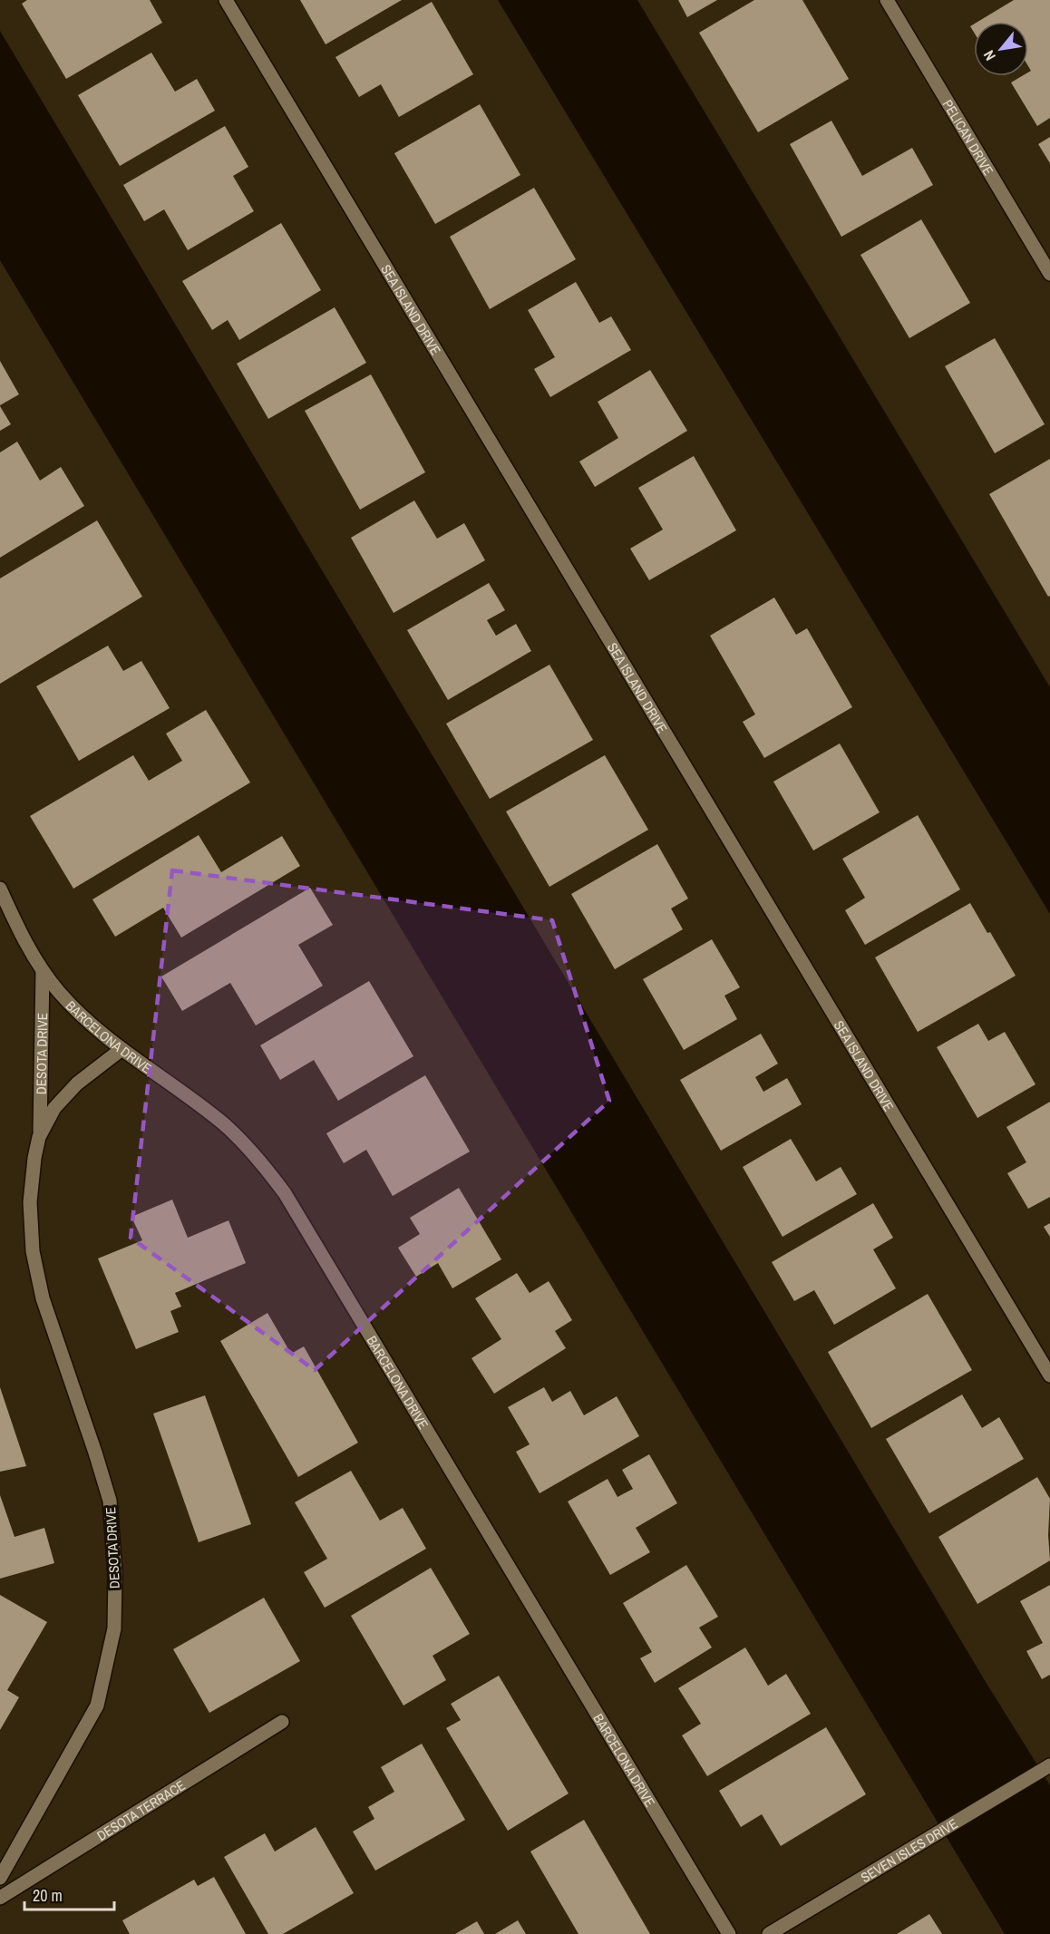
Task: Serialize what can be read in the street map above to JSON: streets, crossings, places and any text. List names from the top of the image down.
{
  "streets": {
    "street": [
      "PELICAN DRIVE",
      "SEA ISLAND DRIVE",
      "BARCELONA DRIVE",
      "DESOTA DRIVE",
      "DESOTA TERRACE",
      "SEVEN ISLES DRIVE"
    ]
  },
  "crossings": [
    ["BARCELONA DRIVE", "DESOTA DRIVE"]
  ],
  "scale_bar": "20 m",
  "north": "bottom left"
}
